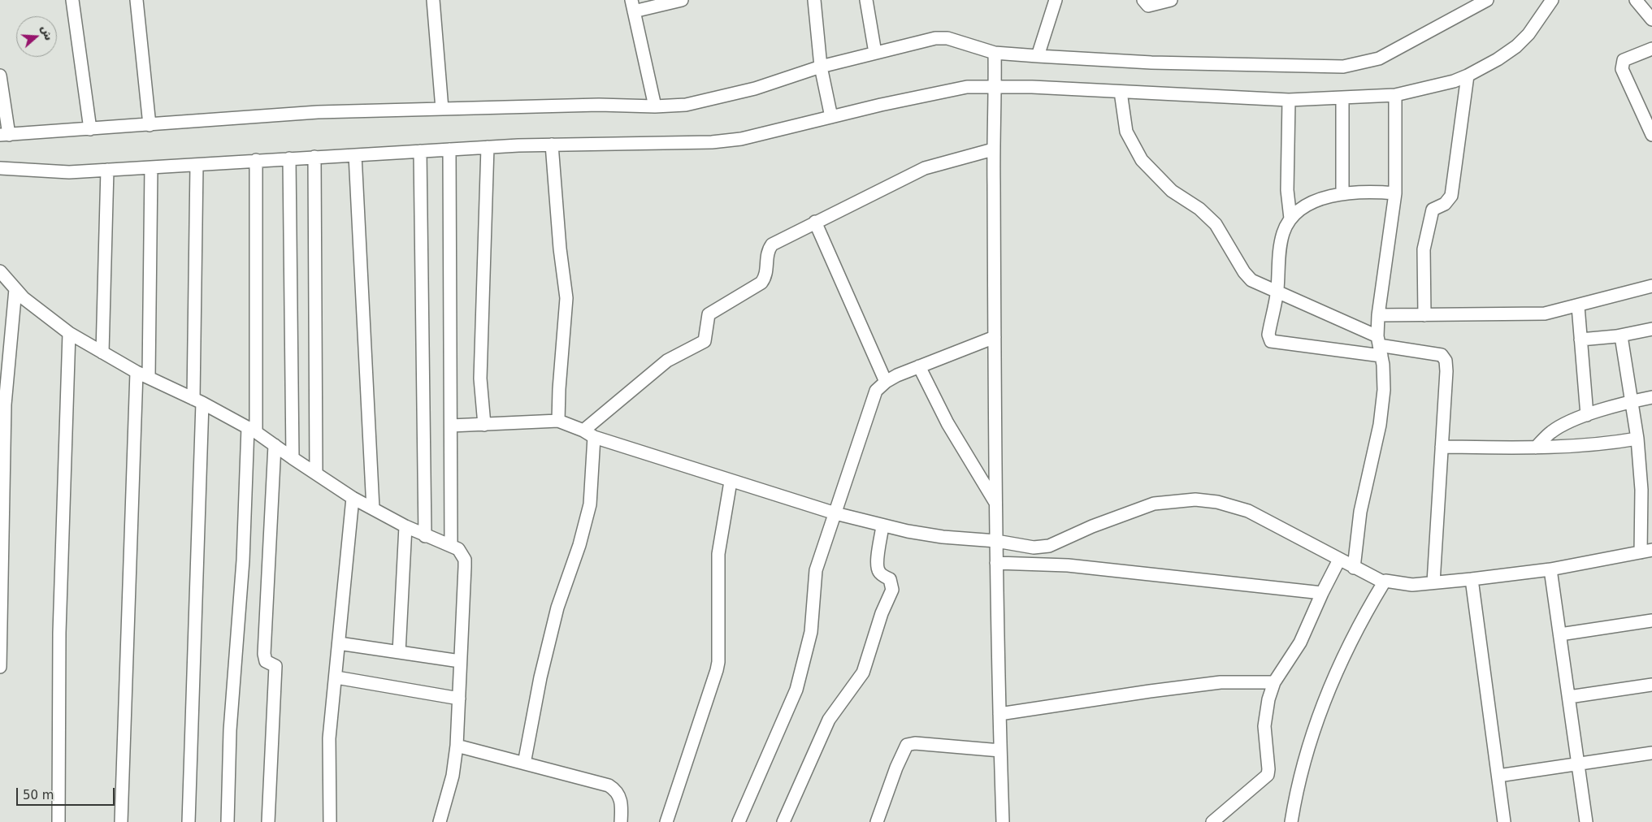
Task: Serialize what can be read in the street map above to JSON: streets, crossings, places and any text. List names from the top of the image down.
{
  "scale_bar": "50 m",
  "north": "right"
}
